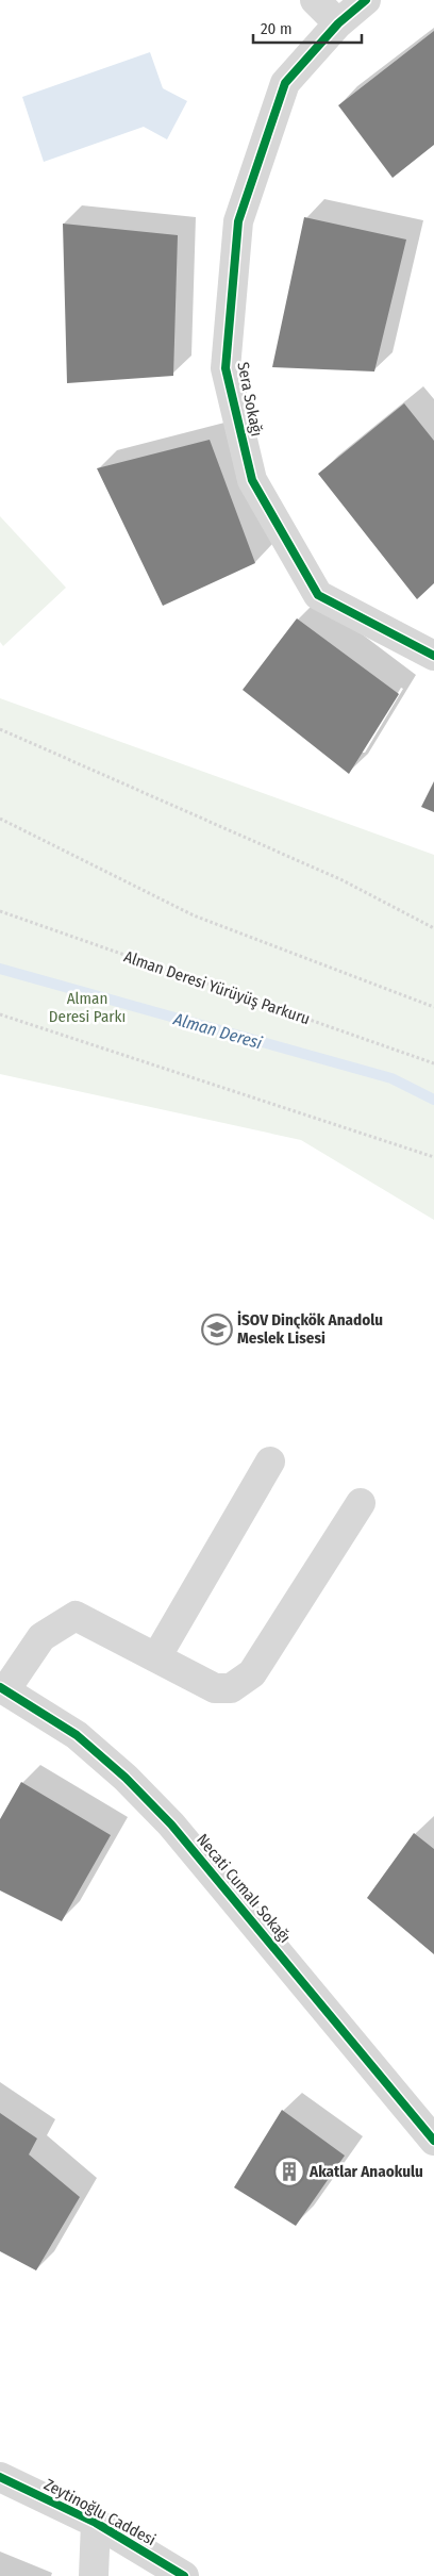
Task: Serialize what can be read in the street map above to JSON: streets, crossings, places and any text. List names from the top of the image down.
{
  "streets": {
    "street": ["Sera Sokağı", "Necati Cumalı Sokağı", "Zeytinoğlu Caddesi"],
    "path": ["Alman Deresi Yürüyüş Parkuru"]
  },
  "water": ["Alman Deresi"],
  "parks": ["Alman Deresi Parkı"],
  "places": {
    "school or university": ["İSOV Dinçkök Anadolu Meslek Lisesi"],
    "building": ["Akatlar Anaokulu"]
  },
  "scale_bar": "20 m"
}
